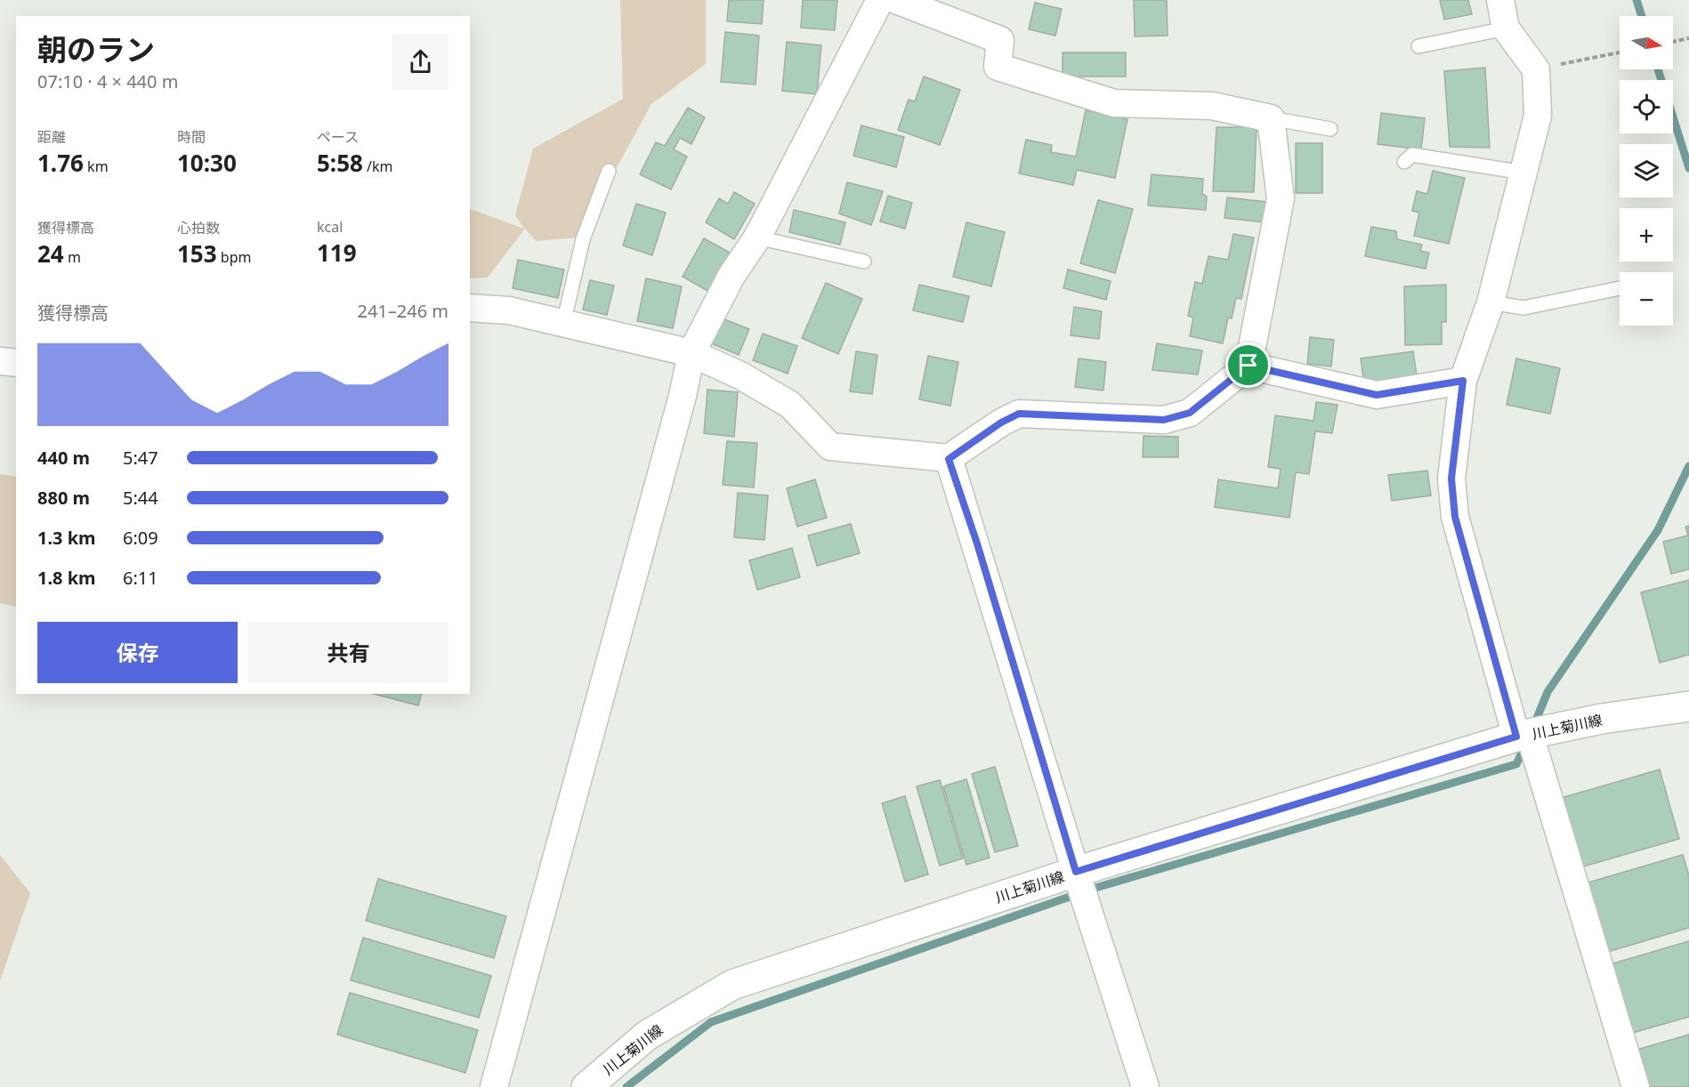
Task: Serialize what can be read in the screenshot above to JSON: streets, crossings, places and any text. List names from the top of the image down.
{
  "streets": {
    "main road": ["川上菊川線"]
  },
  "north": "right",
  "page": {
    "map_buttons": ["+", "−"],
    "heading": ["朝のラン", "07:10 · 4 × 440 m"],
    "stats": [
      ["距離", "1.76 km"],
      ["時間", "10:30"],
      ["ペース", "5:58 /km"],
      ["獲得標高", "24 m"],
      ["心拍数", "153 bpm"],
      ["kcal", "119"]
    ],
    "chart": ["獲得標高", "241–246 m"],
    "list": [
      {
        "name": "440 m",
        "note": "5:47"
      },
      {
        "name": "880 m",
        "note": "5:44"
      },
      {
        "name": "1.3 km",
        "note": "6:09"
      },
      {
        "name": "1.8 km",
        "note": "6:11"
      }
    ],
    "buttons": ["保存", "共有"]
  }
}
